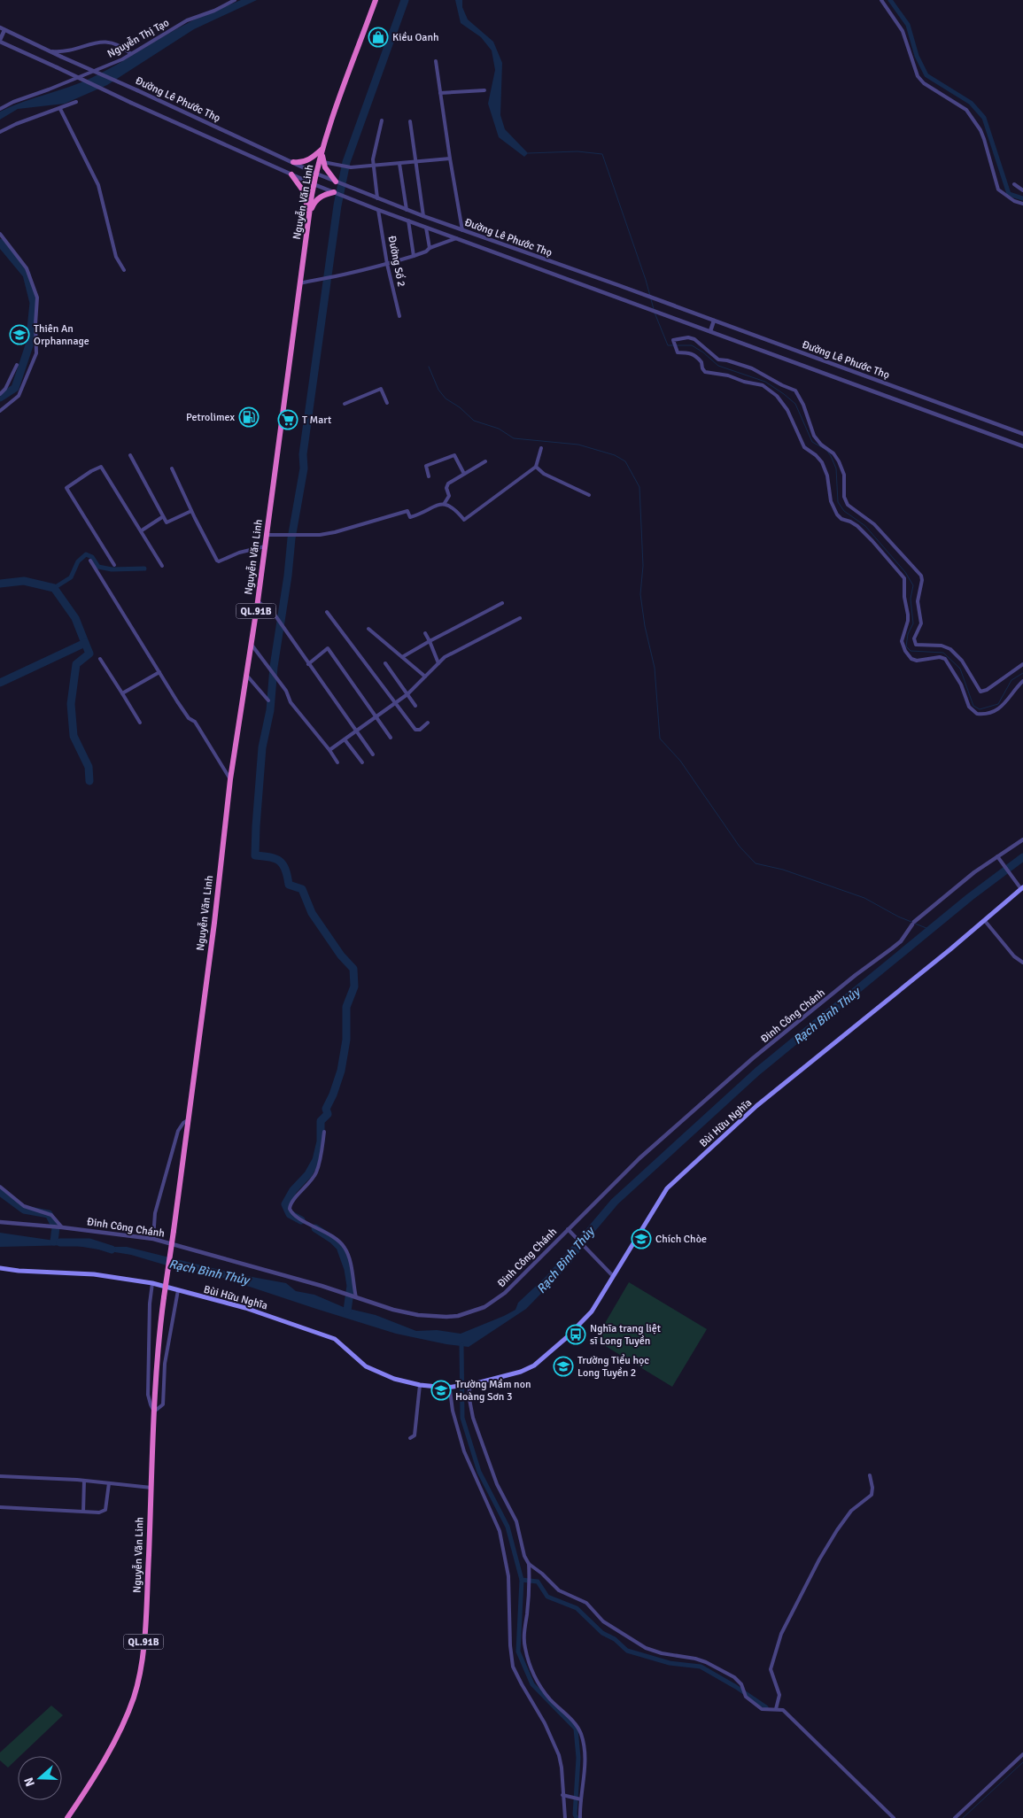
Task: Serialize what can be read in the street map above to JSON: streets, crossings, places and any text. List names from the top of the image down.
{
  "streets": {
    "highway": ["Nguyễn Văn Linh", "QL.91B"],
    "main road": ["Bùi Hữu Nghĩa"],
    "street": [
      "Nguyễn Thị Tạo",
      "Đường Lê Phước Thọ",
      "Đường Số 2",
      "Đinh Công Chánh"
    ]
  },
  "crossings": [
    ["Đường Lê Phước Thọ", "Nguyễn Văn Linh"],
    ["Đường Lê Phước Thọ", "Đường Số 2"]
  ],
  "water": ["Rạch Bình Thủy"],
  "places": {
    "shop": ["Kiều Oanh"],
    "school or university": [
      "Thiên An Orphannage",
      "Chích Chòe",
      "Trường Tiểu học Long Tuyền 2",
      "Trường Mầm non Hoàng Sơn 3"
    ],
    "fuel station": ["Petrolimex"],
    "supermarket": ["T Mart"],
    "bus stop": ["Nghĩa trang liệt sĩ Long Tuyền"]
  },
  "north": "left"
}
